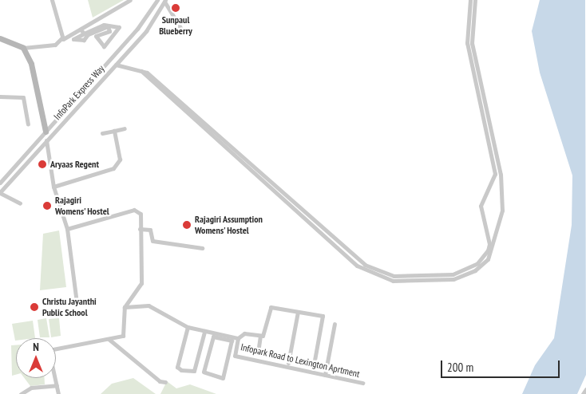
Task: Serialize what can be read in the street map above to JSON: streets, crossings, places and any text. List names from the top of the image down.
{
  "streets": {
    "street": ["InfoPark Express Way", "Infopark Road to Lexington Aprtment"]
  },
  "places": [
    "Sunpaul Blueberry",
    "Aryaas Regent",
    "Rajagiri Womens' Hostel",
    "Rajagiri Assumption Womens' Hostel",
    "Christu Jayanthi Public School"
  ],
  "scale_bar": "200 m",
  "north": "top"
}
